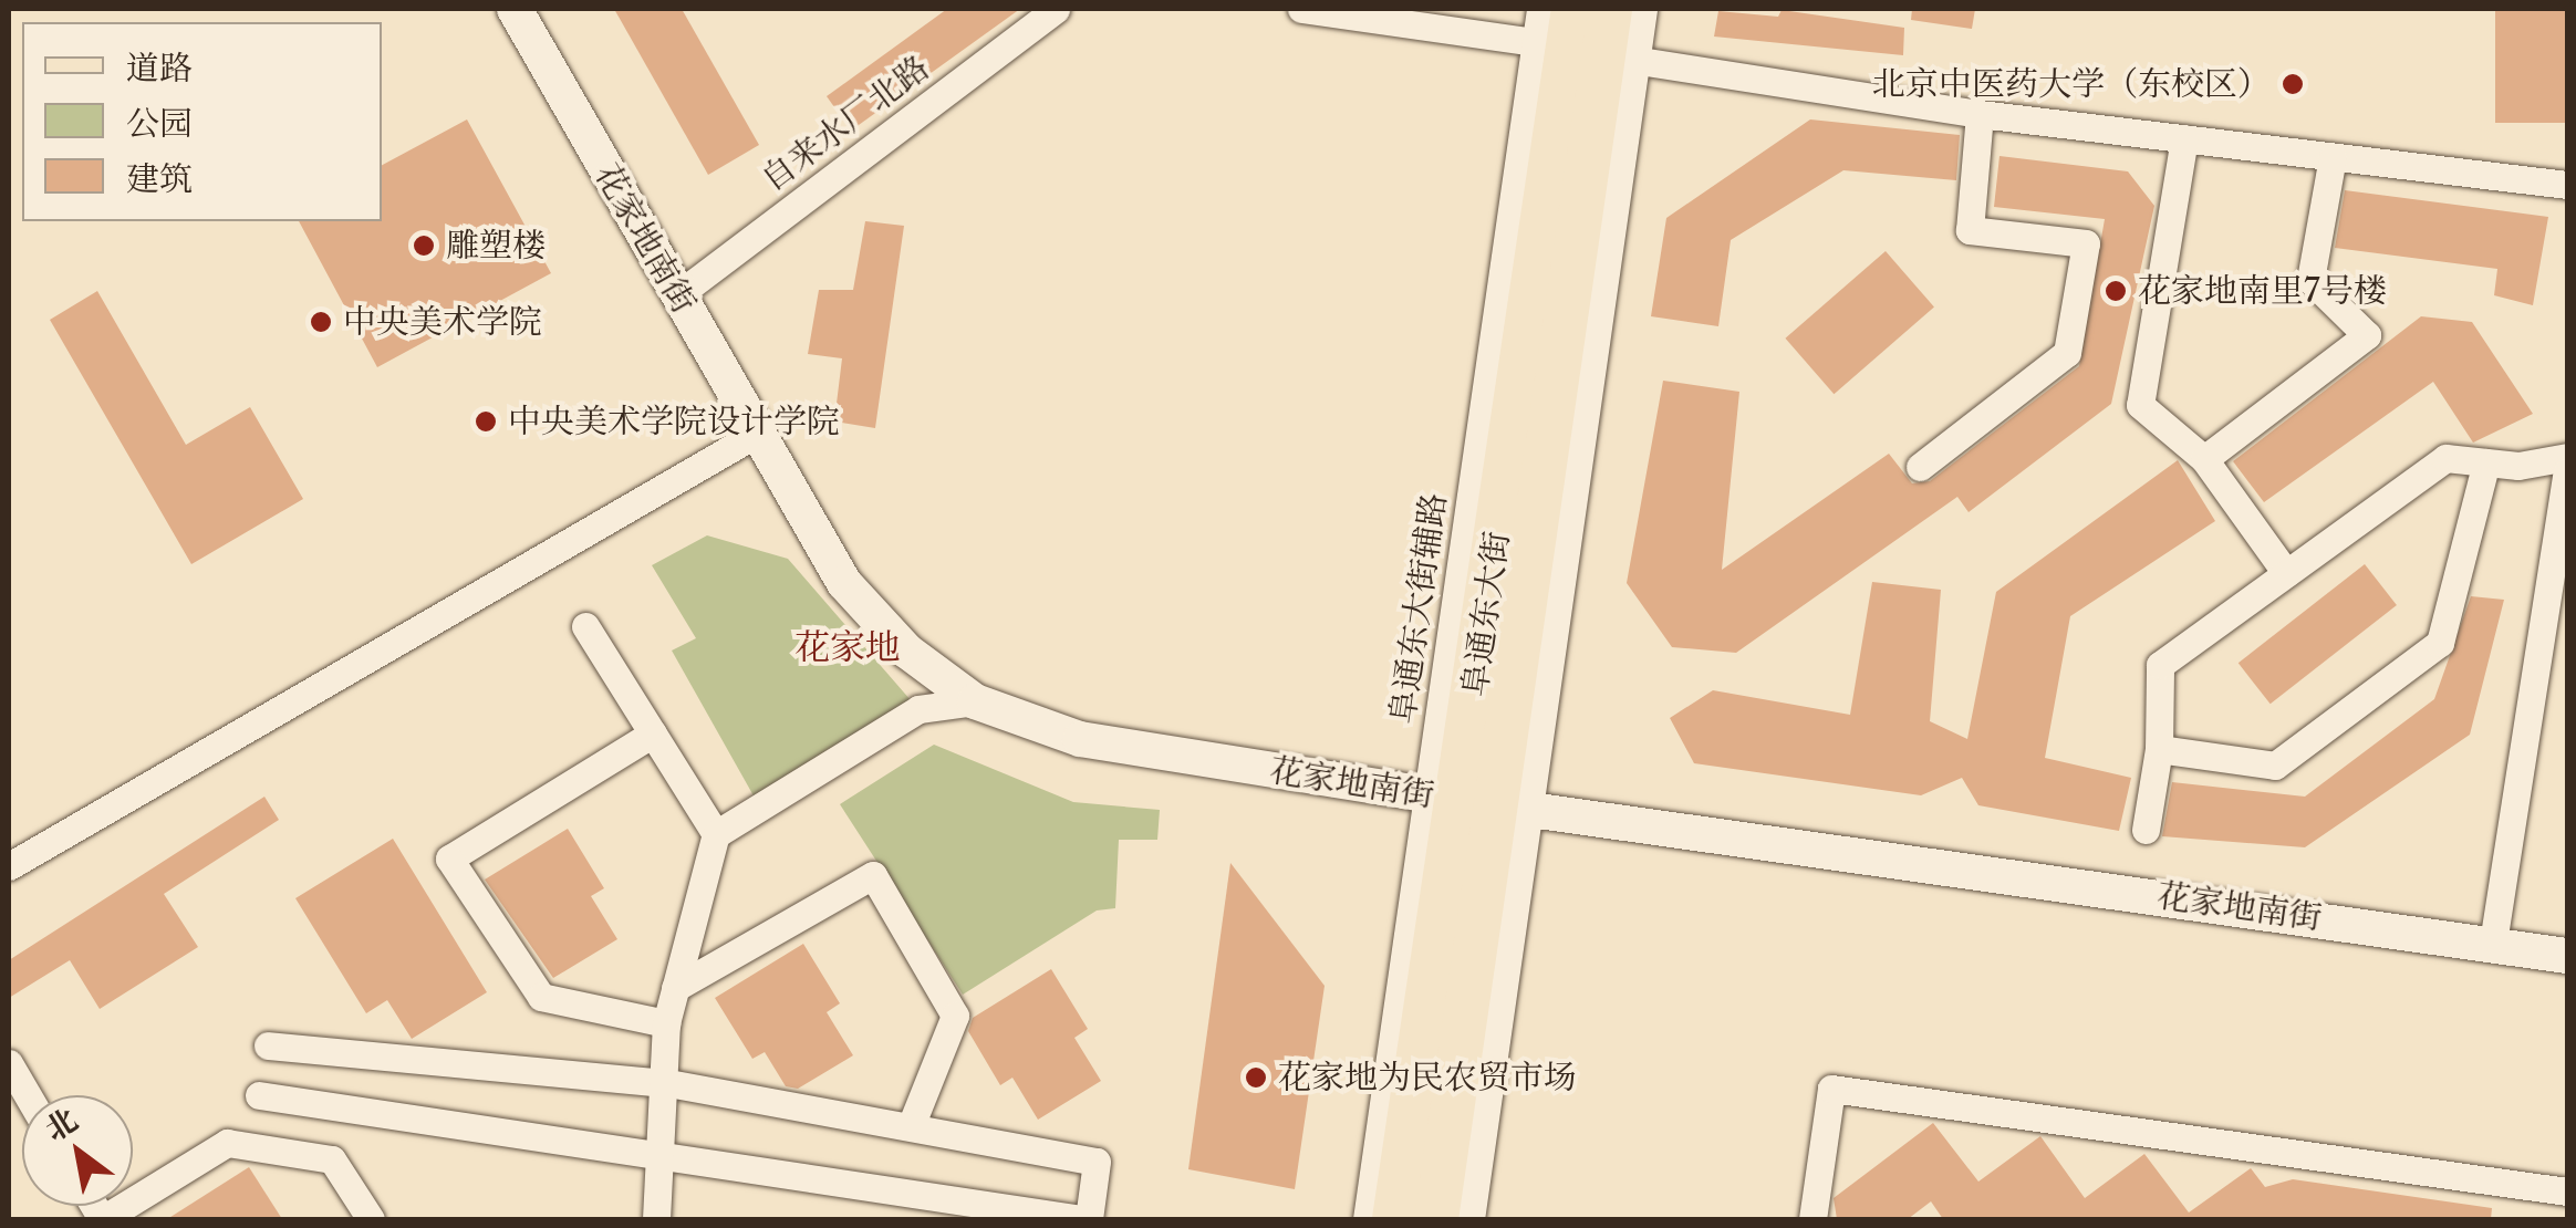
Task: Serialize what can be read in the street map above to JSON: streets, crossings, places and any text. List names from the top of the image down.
{
  "streets": {
    "main road": ["阜通东大街"],
    "street": ["自来水厂北路", "花家地南街"]
  },
  "crossings": [
    ["自来水厂北路", "花家地南街"],
    ["花家地南街", "阜通东大街"]
  ],
  "districts": ["花家地"],
  "places": [
    "北京中医药大学（东校区）",
    "雕塑楼",
    "花家地南里7号楼",
    "中央美术学院",
    "中央美术学院设计学院",
    "花家地为民农贸市场"
  ],
  "legend": ["道路", "公园", "建筑"],
  "north": "top left"
}
